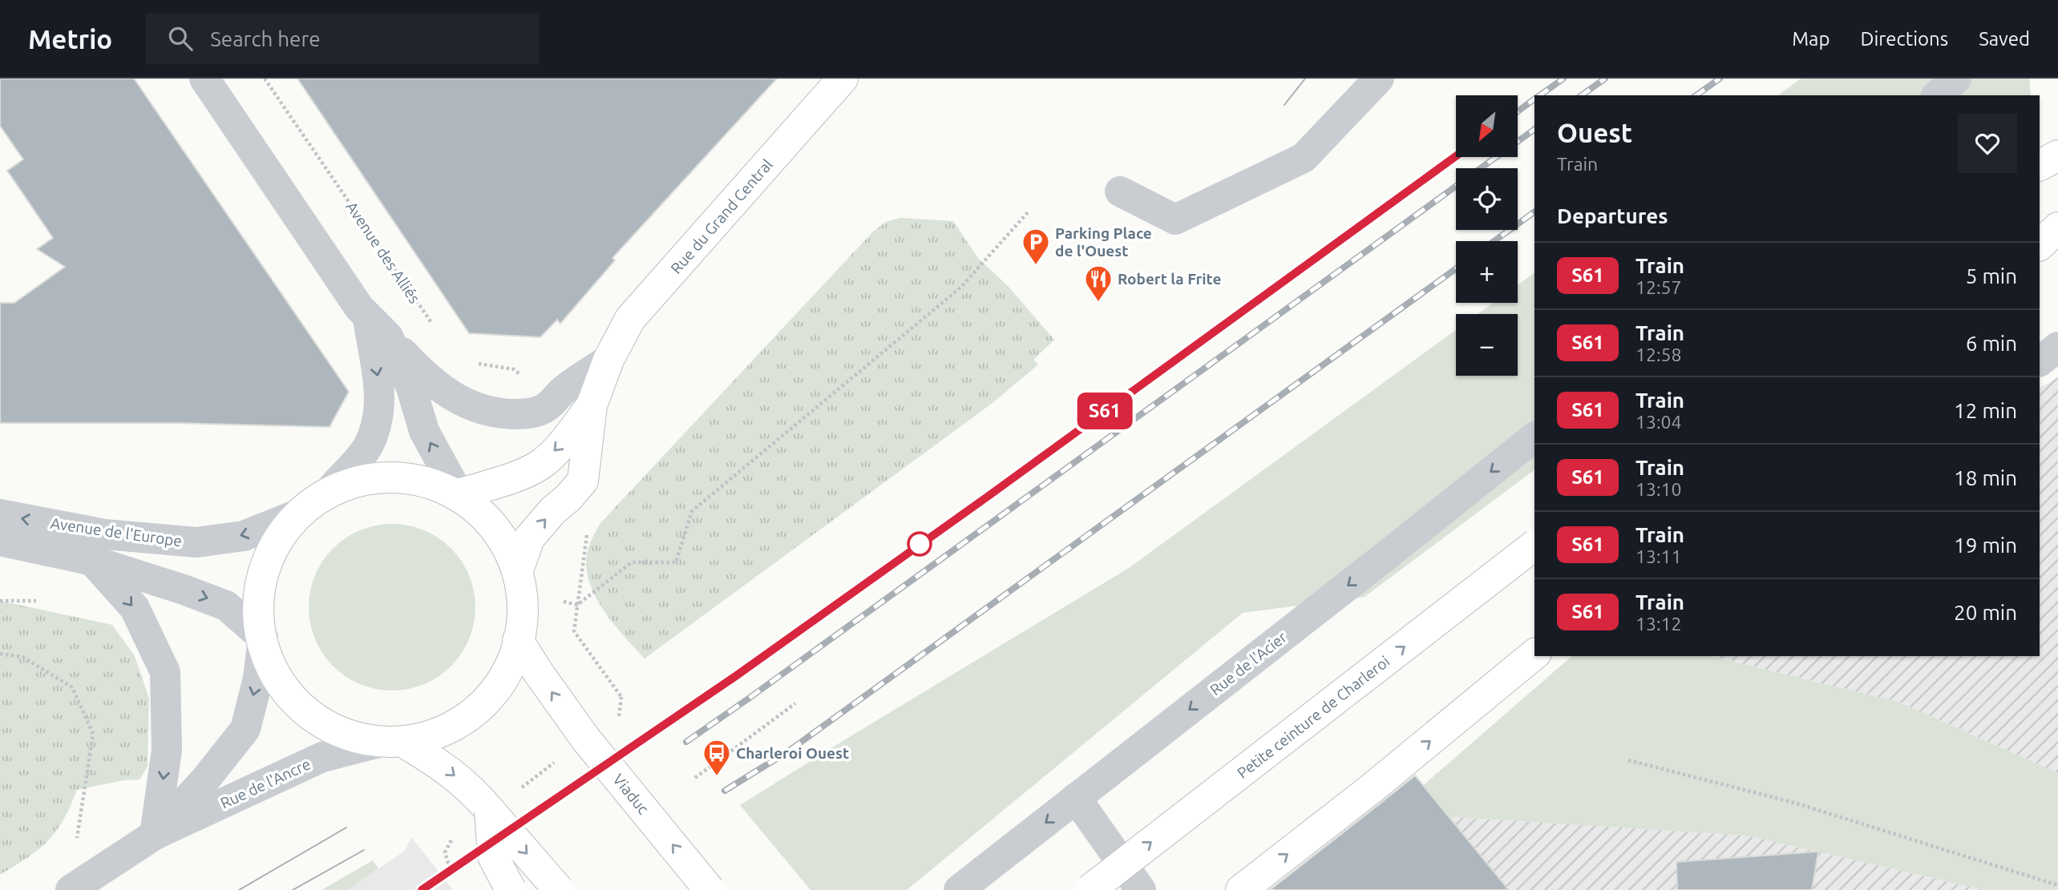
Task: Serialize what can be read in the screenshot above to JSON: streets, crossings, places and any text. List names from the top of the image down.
{
  "streets": {
    "main road": ["Rue du Grand Central", "Petite ceinture de Charleroi", "Viaduc"],
    "street": ["Avenue de l'Europe", "Rue de l'Acier", "Rue de l'Ancre"],
    "path": ["Avenue des Alliés"]
  },
  "crossings": [
    ["Avenue de l'Europe", "Rue de l'Ancre"]
  ],
  "one_way": ["Rue de l'Acier", "Rue de l'Ancre"],
  "places": {
    "parking": ["Parking Place de l'Ouest"],
    "restaurant": ["Robert la Frite"],
    "bus stop": ["Charleroi Ouest"]
  },
  "north": "bottom left",
  "page": {
    "header": "Metrio",
    "search": "Search here",
    "nav": ["Map", "Directions", "Saved"],
    "on_map": "S61",
    "map_buttons": ["+", "−"],
    "heading": [
      ["Ouest", "Train"],
      "Departures"
    ],
    "list": [
      {
        "mark": "S61",
        "name": "Train",
        "note": "12:57",
        "value": "5 min"
      },
      {
        "mark": "S61",
        "name": "Train",
        "note": "12:58",
        "value": "6 min"
      },
      {
        "mark": "S61",
        "name": "Train",
        "note": "13:04",
        "value": "12 min"
      },
      {
        "mark": "S61",
        "name": "Train",
        "note": "13:10",
        "value": "18 min"
      },
      {
        "mark": "S61",
        "name": "Train",
        "note": "13:11",
        "value": "19 min"
      },
      {
        "mark": "S61",
        "name": "Train",
        "note": "13:12",
        "value": "20 min"
      }
    ]
  }
}
